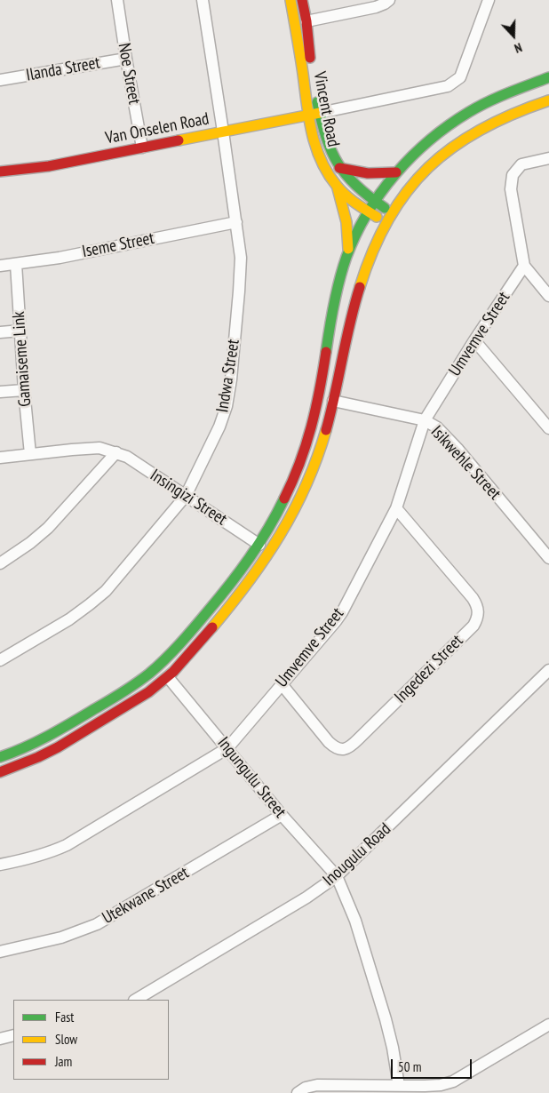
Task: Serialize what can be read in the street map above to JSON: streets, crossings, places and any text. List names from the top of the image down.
{
  "streets": {
    "main road": ["Vincent Road", "Van Onselen Road"],
    "street": [
      "Ilanda Street",
      "Noe Street",
      "Iseme Street",
      "Umvemve Street",
      "Gamaiseme Link",
      "Indwa Street",
      "Isikwehle Street",
      "Insingizi Street",
      "Ingedezi Street",
      "Ingungulu Street",
      "Inougulu Road",
      "Utekwane Street"
    ]
  },
  "crossings": [
    ["Ilanda Street", "Noe Street"],
    ["Noe Street", "Van Onselen Road"],
    ["Vincent Road", "Van Onselen Road"],
    ["Van Onselen Road", "Indwa Street"],
    ["Iseme Street", "Gamaiseme Link"],
    ["Iseme Street", "Indwa Street"],
    ["Umvemve Street", "Isikwehle Street"],
    ["Umvemve Street", "Ingedezi Street"],
    ["Umvemve Street", "Ingungulu Street"],
    ["Gamaiseme Link", "Insingizi Street"],
    ["Indwa Street", "Insingizi Street"],
    ["Ingungulu Street", "Inougulu Road"],
    ["Ingungulu Street", "Utekwane Street"]
  ],
  "legend": ["Fast", "Slow", "Jam"],
  "scale_bar": "50 m",
  "north": "bottom"
}
